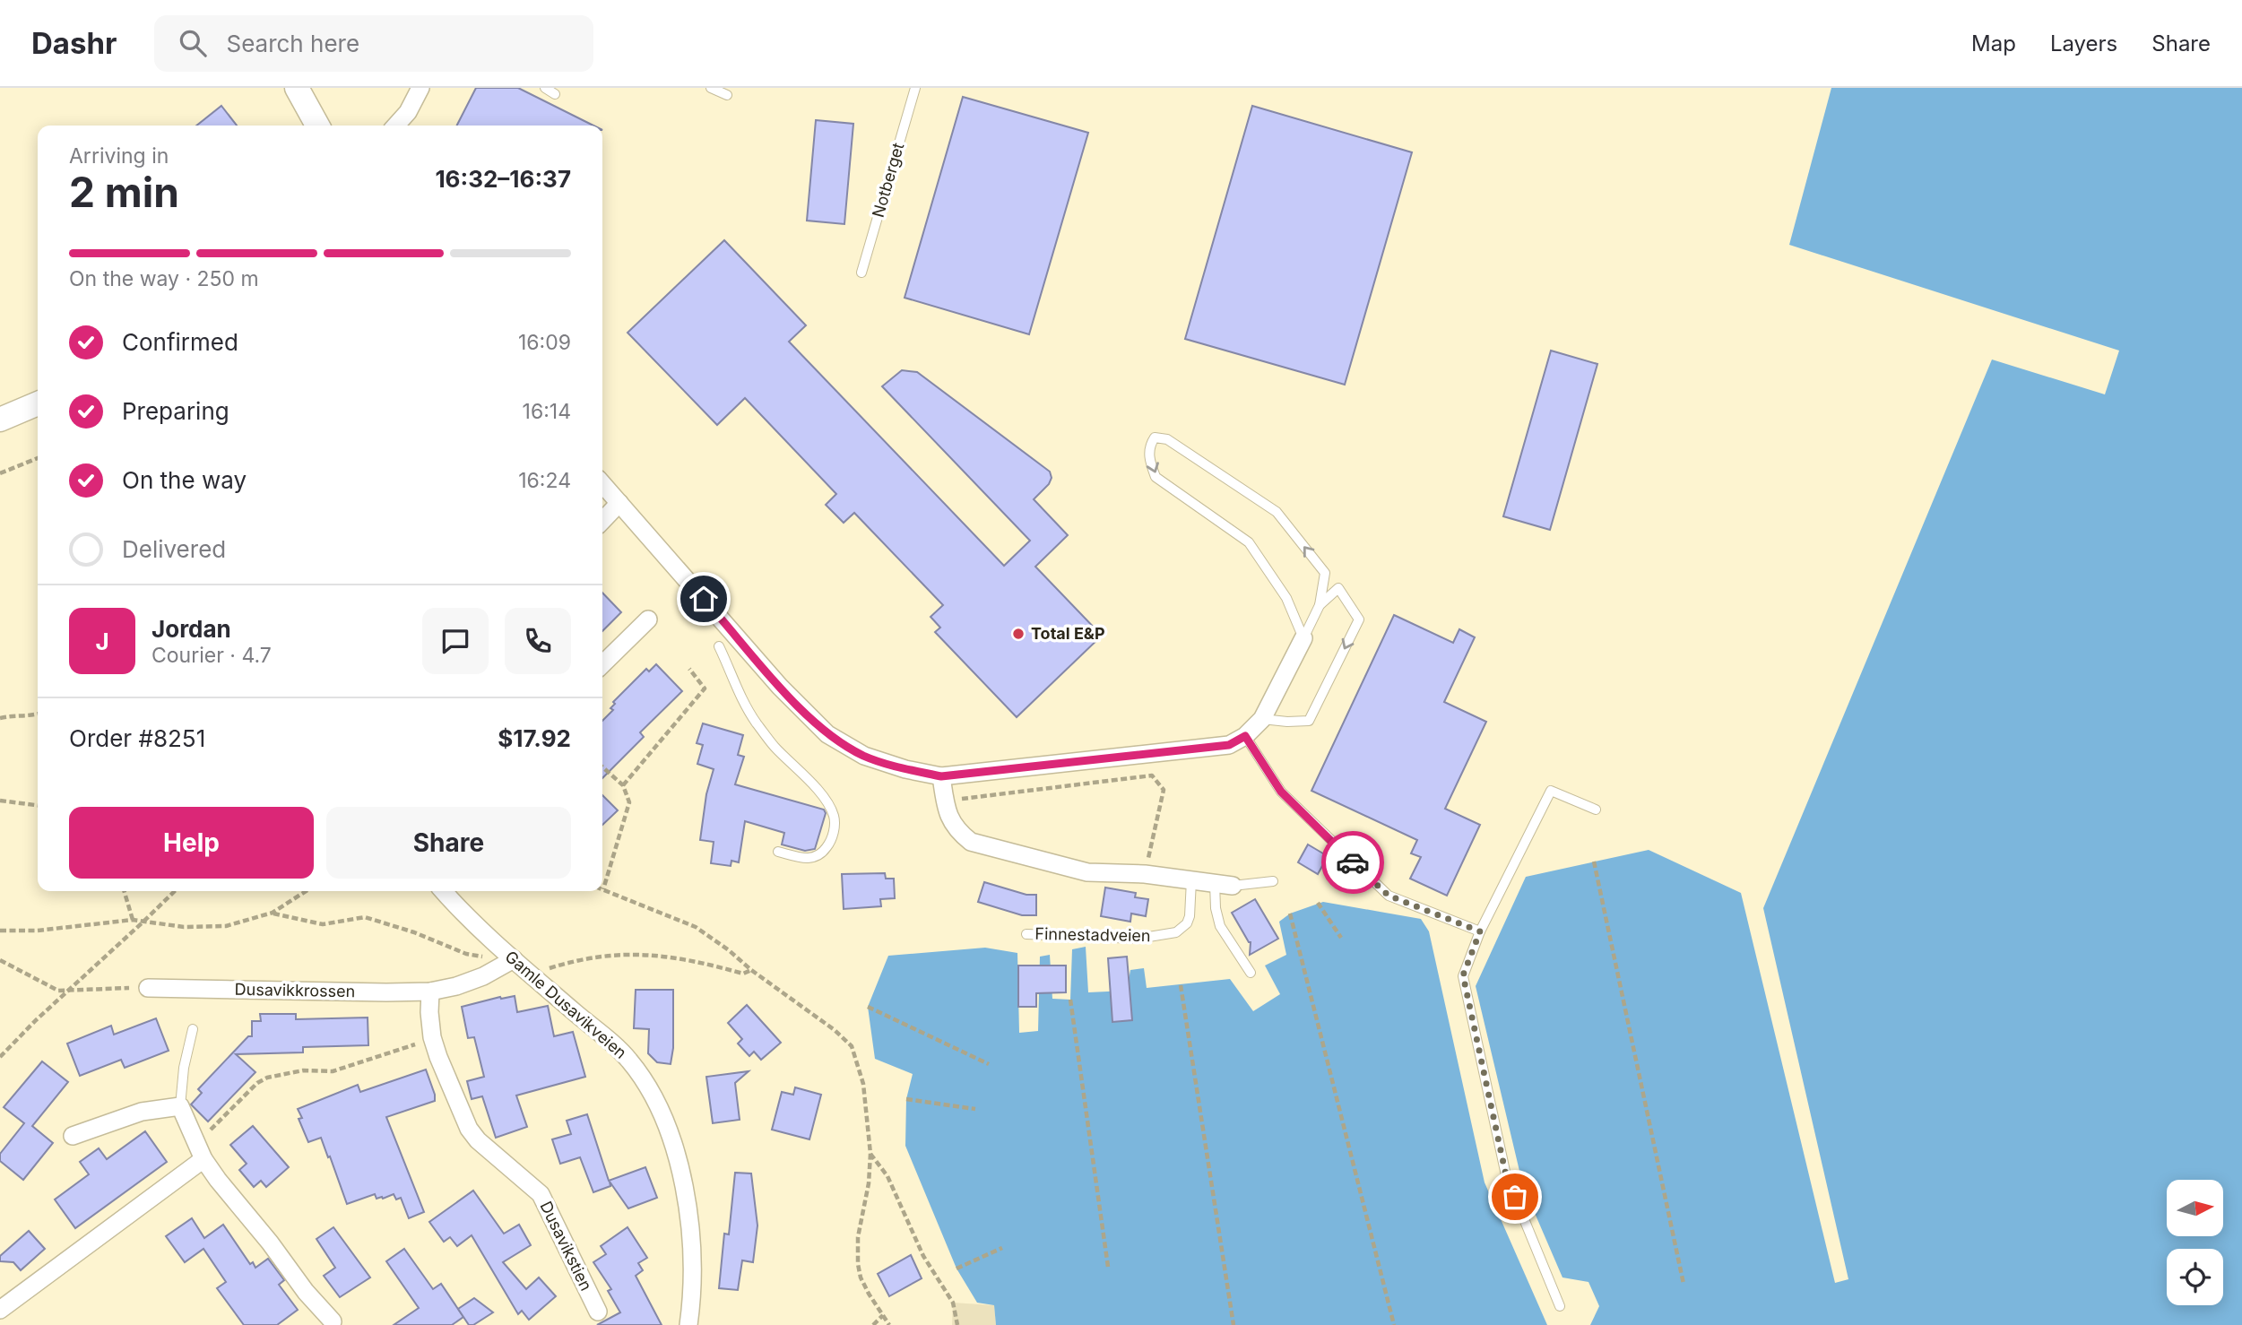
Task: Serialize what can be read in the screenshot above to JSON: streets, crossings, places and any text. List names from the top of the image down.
{
  "streets": {
    "street": ["Dusavikkrossen", "Gamle Dusavikveien", "Dusavikstien"],
    "lane": ["Notberget", "Finnestadveien"]
  },
  "crossings": [
    ["Dusavikkrossen", "Gamle Dusavikveien"],
    ["Dusavikkrossen", "Dusavikstien"]
  ],
  "places": ["Total E&P"],
  "north": "right",
  "page": {
    "header": "Dashr",
    "search": "Search here",
    "nav": ["Map", "Layers", "Share"],
    "heading": ["2 min", "Arriving in", "16:32–16:37"],
    "panel": [
      "Jordan",
      "Courier · 4.7",
      "Order #8251",
      "$17.92"
    ],
    "bar": "On the way · 250 m",
    "list": [
      ["Confirmed", "16:09"],
      ["Preparing", "16:14"],
      ["On the way", "16:24"],
      "Delivered"
    ],
    "round": "J",
    "buttons": ["Help", "Share"]
  }
}
